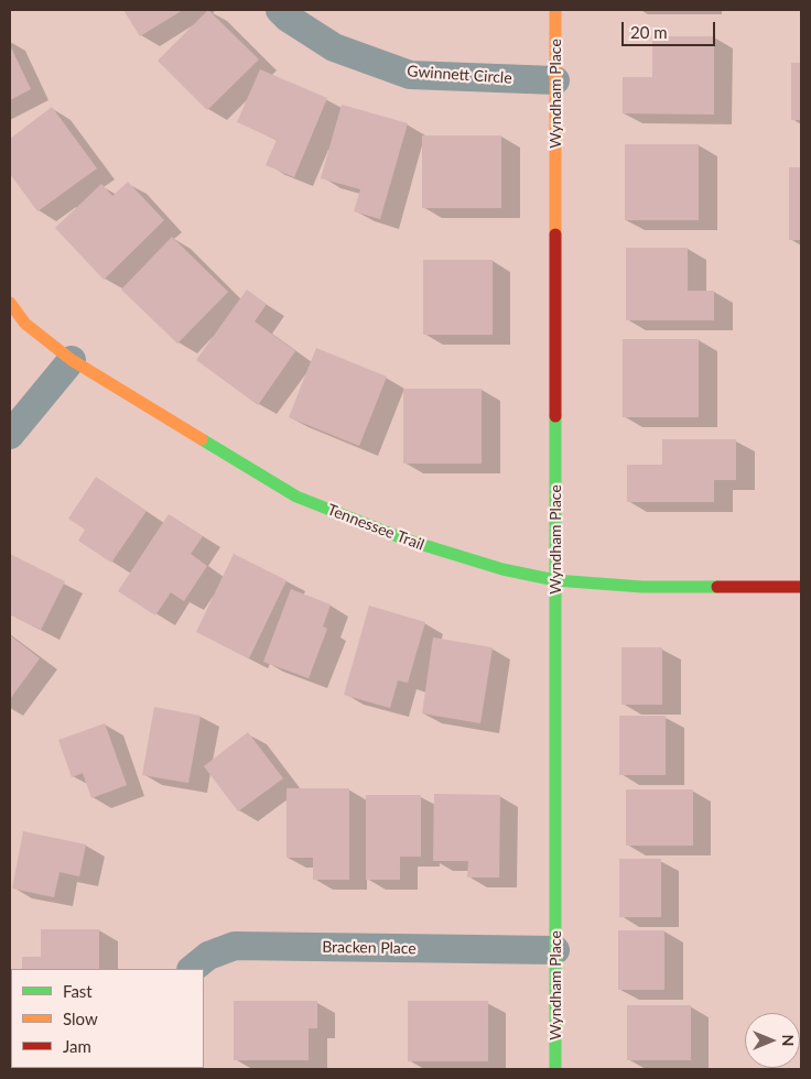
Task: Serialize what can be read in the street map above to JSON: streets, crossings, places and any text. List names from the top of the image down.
{
  "streets": {
    "street": [
      "Gwinnett Circle",
      "Wyndham Place",
      "Tennessee Trail",
      "Bracken Place"
    ]
  },
  "crossings": [
    ["Gwinnett Circle", "Wyndham Place"],
    ["Wyndham Place", "Tennessee Trail"],
    ["Wyndham Place", "Bracken Place"]
  ],
  "legend": ["Fast", "Slow", "Jam"],
  "scale_bar": "20 m",
  "north": "right"
}
